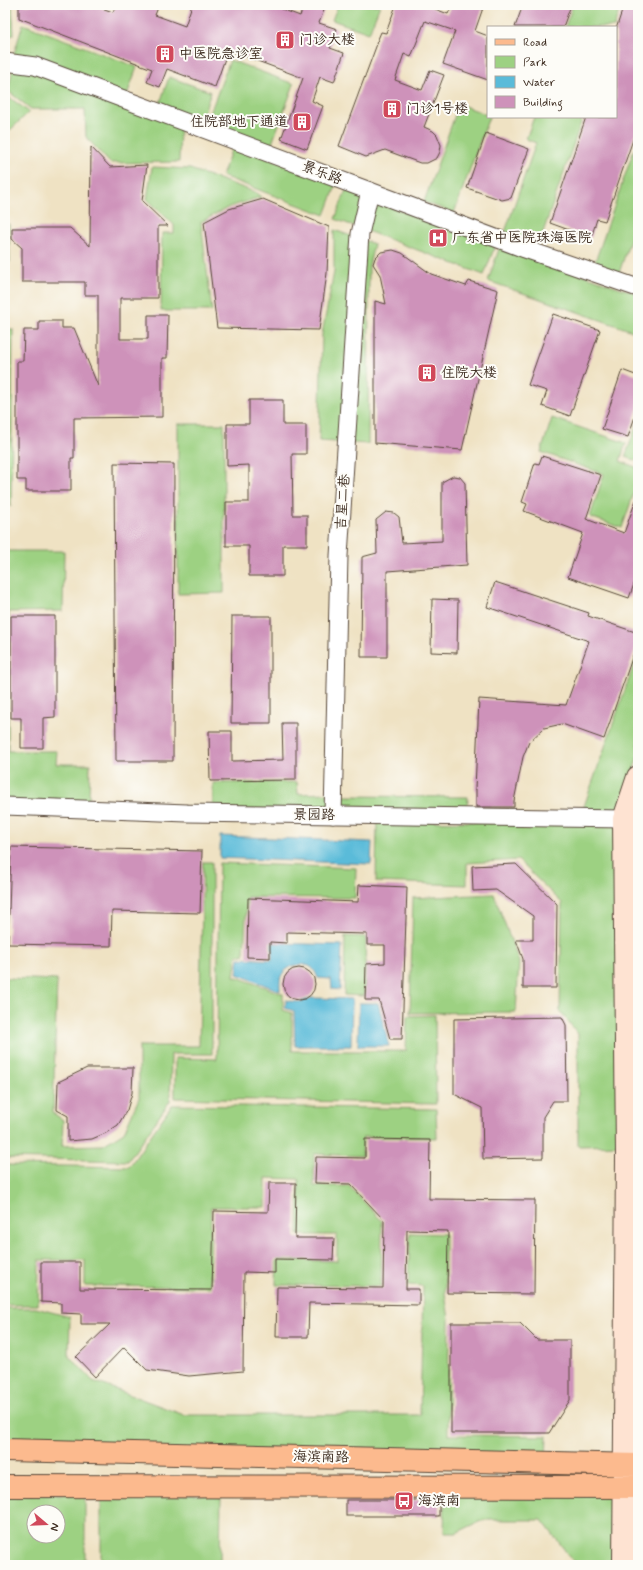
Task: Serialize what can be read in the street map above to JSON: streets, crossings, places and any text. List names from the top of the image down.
{
  "streets": {
    "main road": ["海滨南路"],
    "street": ["景乐路", "吉星二巷", "景园路"]
  },
  "crossings": [
    ["景乐路", "吉星二巷"],
    ["吉星二巷", "景园路"]
  ],
  "places": {
    "building": [
      "门诊大楼",
      "中医院急诊室",
      "门诊1号楼",
      "住院部地下通道",
      "住院大楼"
    ],
    "hospital": ["广东省中医院珠海医院"],
    "bus stop": ["海滨南"]
  },
  "legend": [
    "Road",
    "Park",
    "Water",
    "Building"
  ],
  "north": "right"
}
